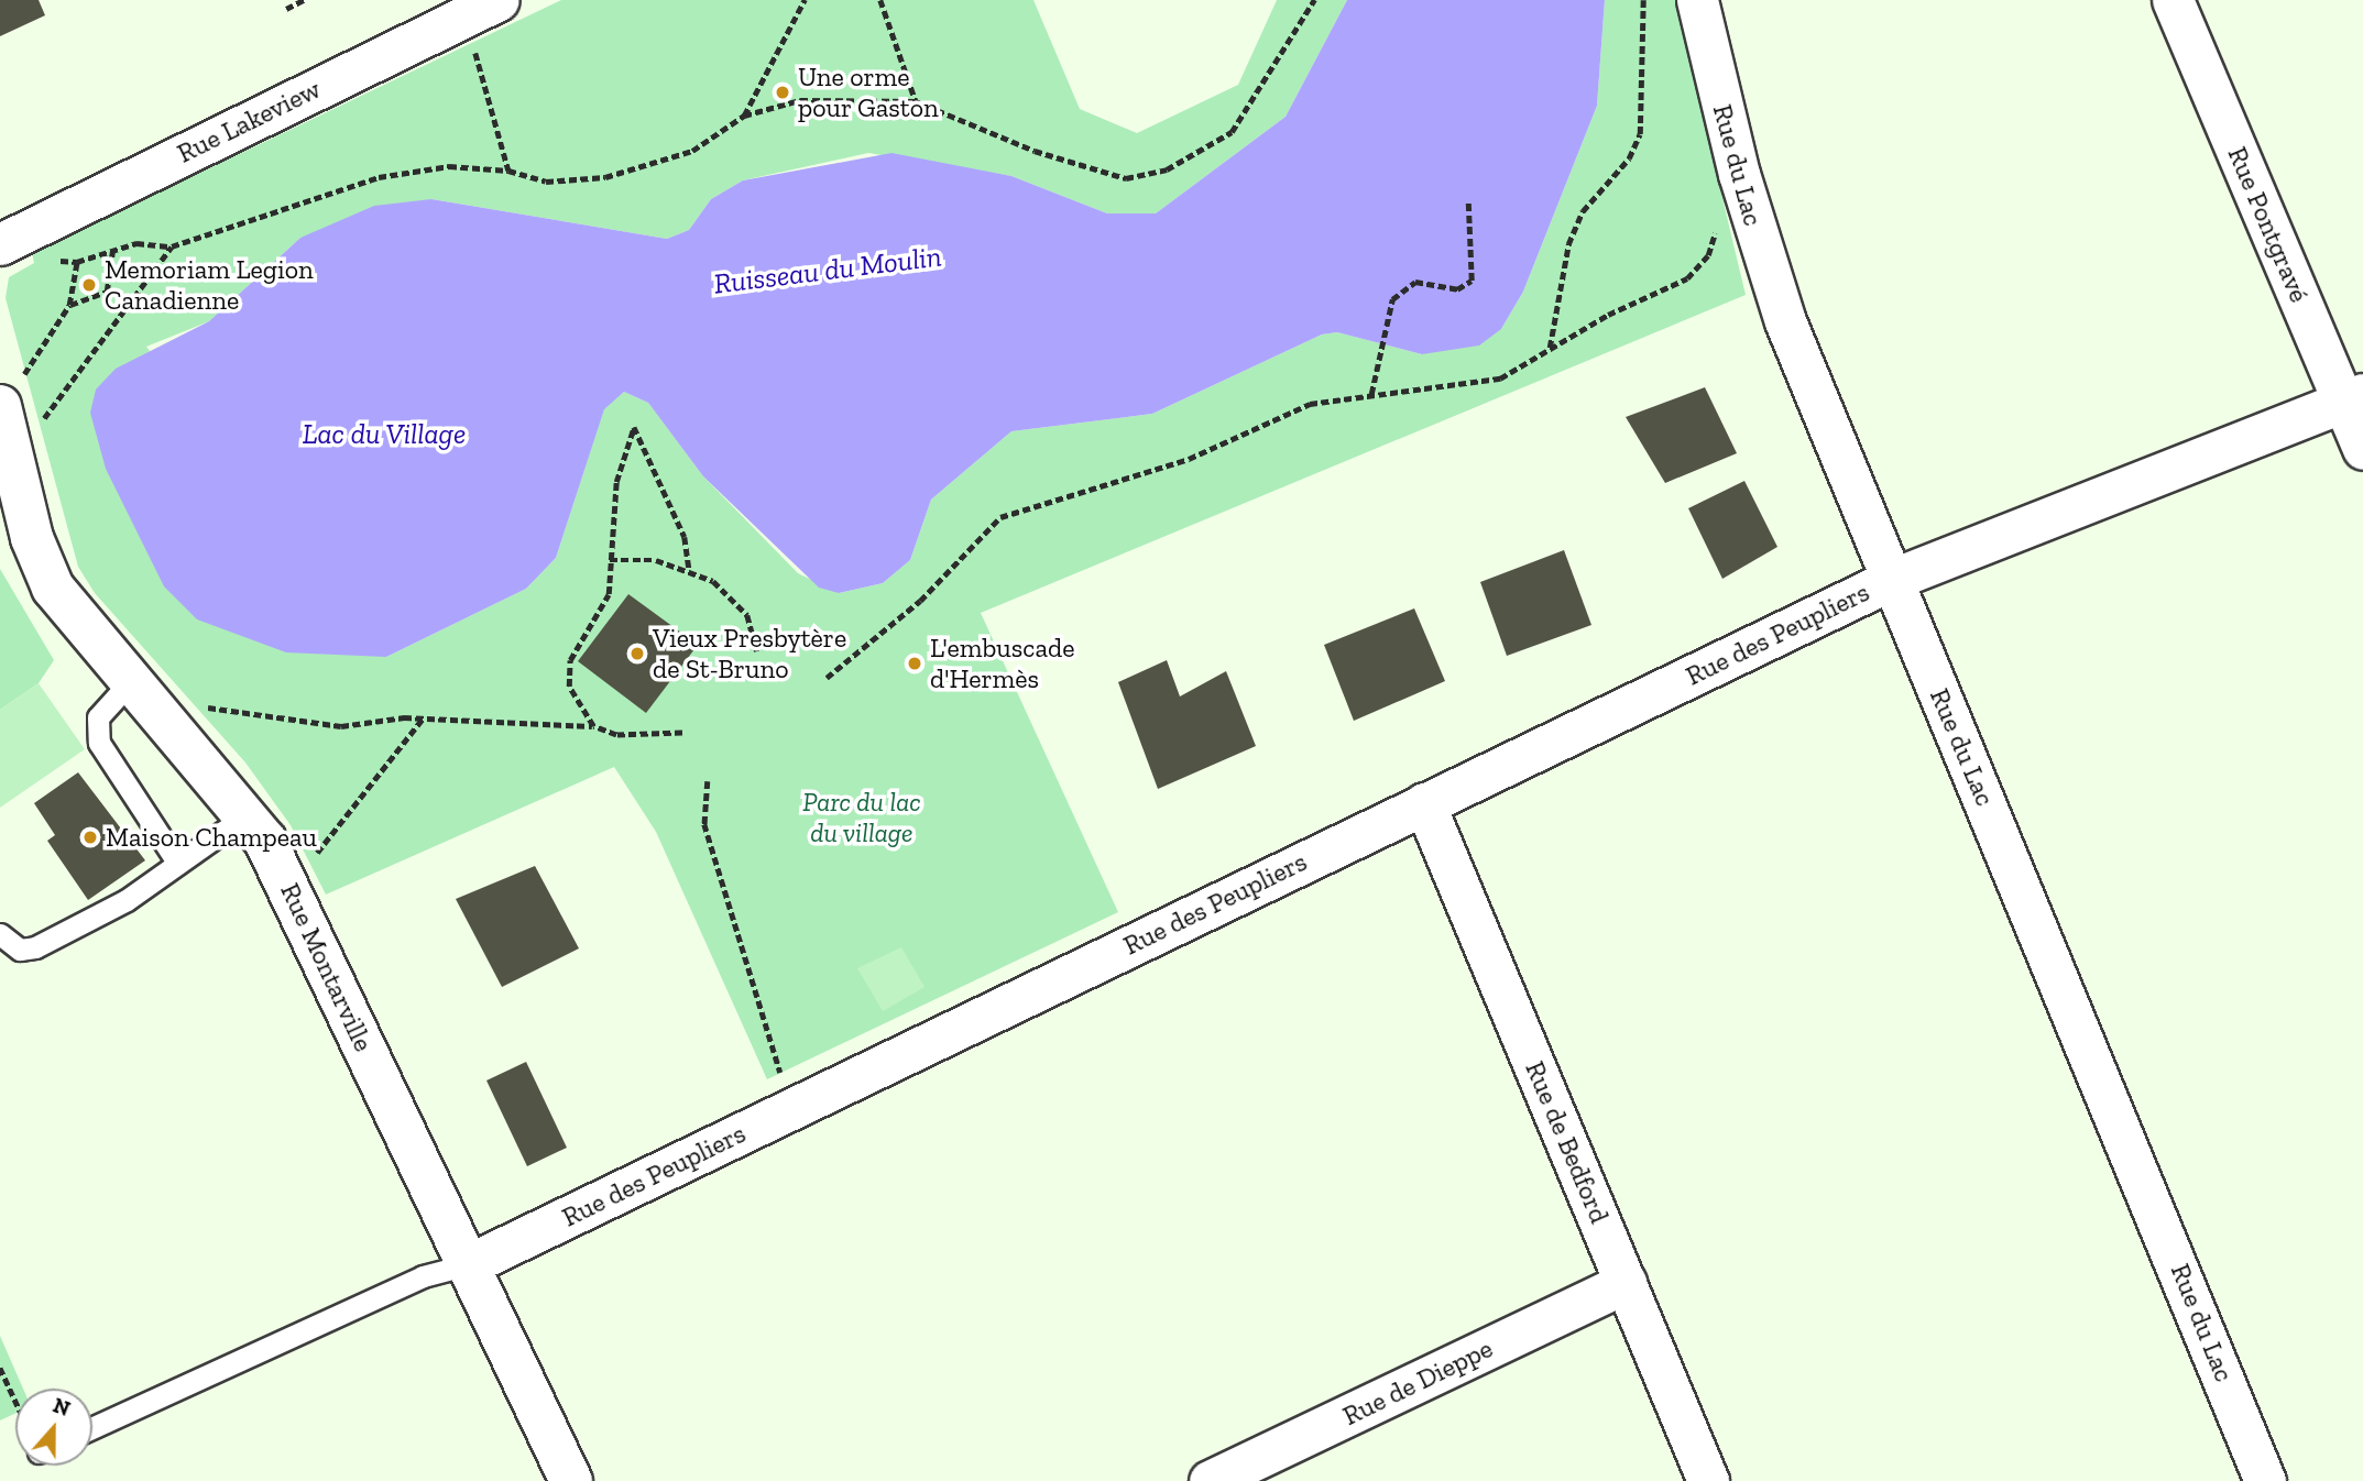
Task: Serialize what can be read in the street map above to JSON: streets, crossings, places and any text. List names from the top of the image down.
{
  "streets": {
    "street": [
      "Rue Lakeview",
      "Rue du Lac",
      "Rue Pontgravé",
      "Rue des Peupliers",
      "Rue Montarville",
      "Rue de Bedford",
      "Rue de Dieppe"
    ]
  },
  "crossings": [
    ["Rue du Lac", "Rue des Peupliers"],
    ["Rue Pontgravé", "Rue des Peupliers"],
    ["Rue des Peupliers", "Rue Montarville"],
    ["Rue des Peupliers", "Rue de Bedford"],
    ["Rue de Bedford", "Rue de Dieppe"]
  ],
  "water": ["Ruisseau du Moulin", "Lac du Village"],
  "parks": ["Parc du lac du village"],
  "places": [
    "Une orme pour Gaston",
    "Memoriam Legion Canadienne",
    "Vieux Presbytère de St-Bruno",
    "L'embuscade d'Hermès",
    "Maison Champeau"
  ],
  "north": "top"
}
